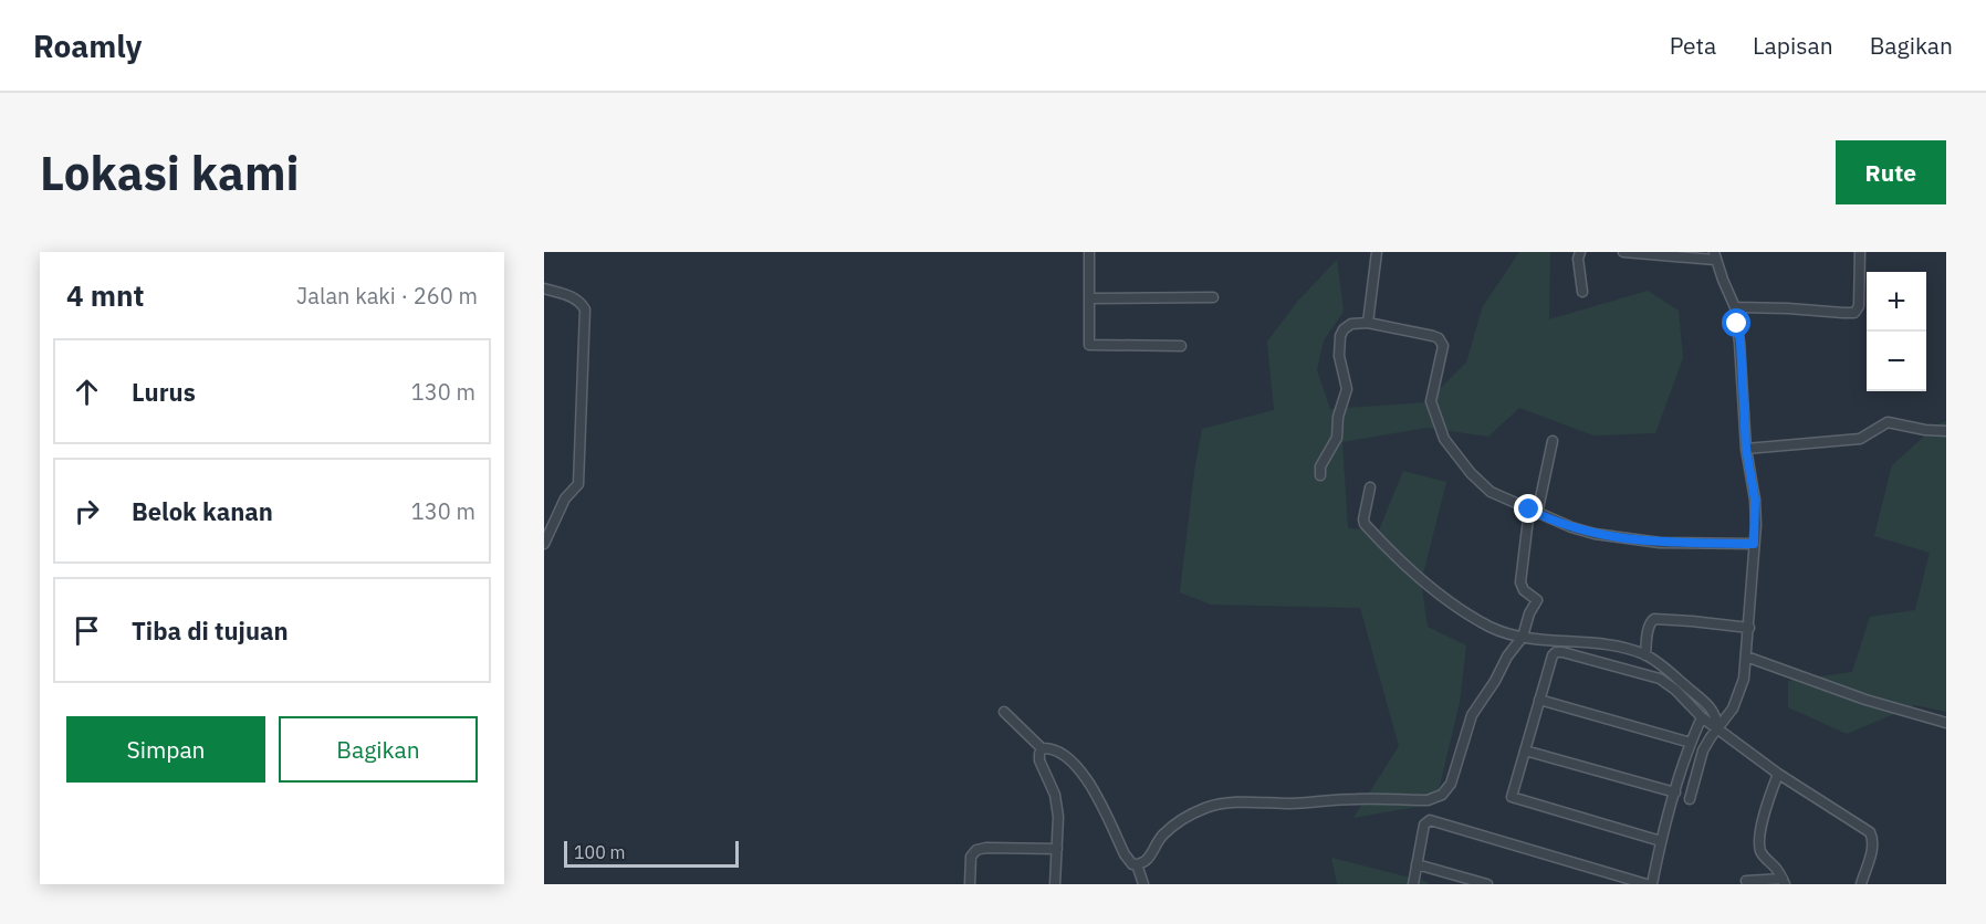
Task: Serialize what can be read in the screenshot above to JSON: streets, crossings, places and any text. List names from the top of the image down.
{
  "scale_bar": "100 m",
  "page": {
    "header": "Roamly",
    "nav": ["Peta", "Lapisan", "Bagikan"],
    "buttons": [
      "Rute",
      ["Simpan", "Bagikan"]
    ],
    "title": "Lokasi kami",
    "heading": ["4 mnt", "Jalan kaki · 260 m"],
    "map_buttons": ["+", "−"],
    "list": [
      ["Lurus", "130 m"],
      ["Belok kanan", "130 m"],
      "Tiba di tujuan"
    ],
    "scale": "100 m"
  }
}
